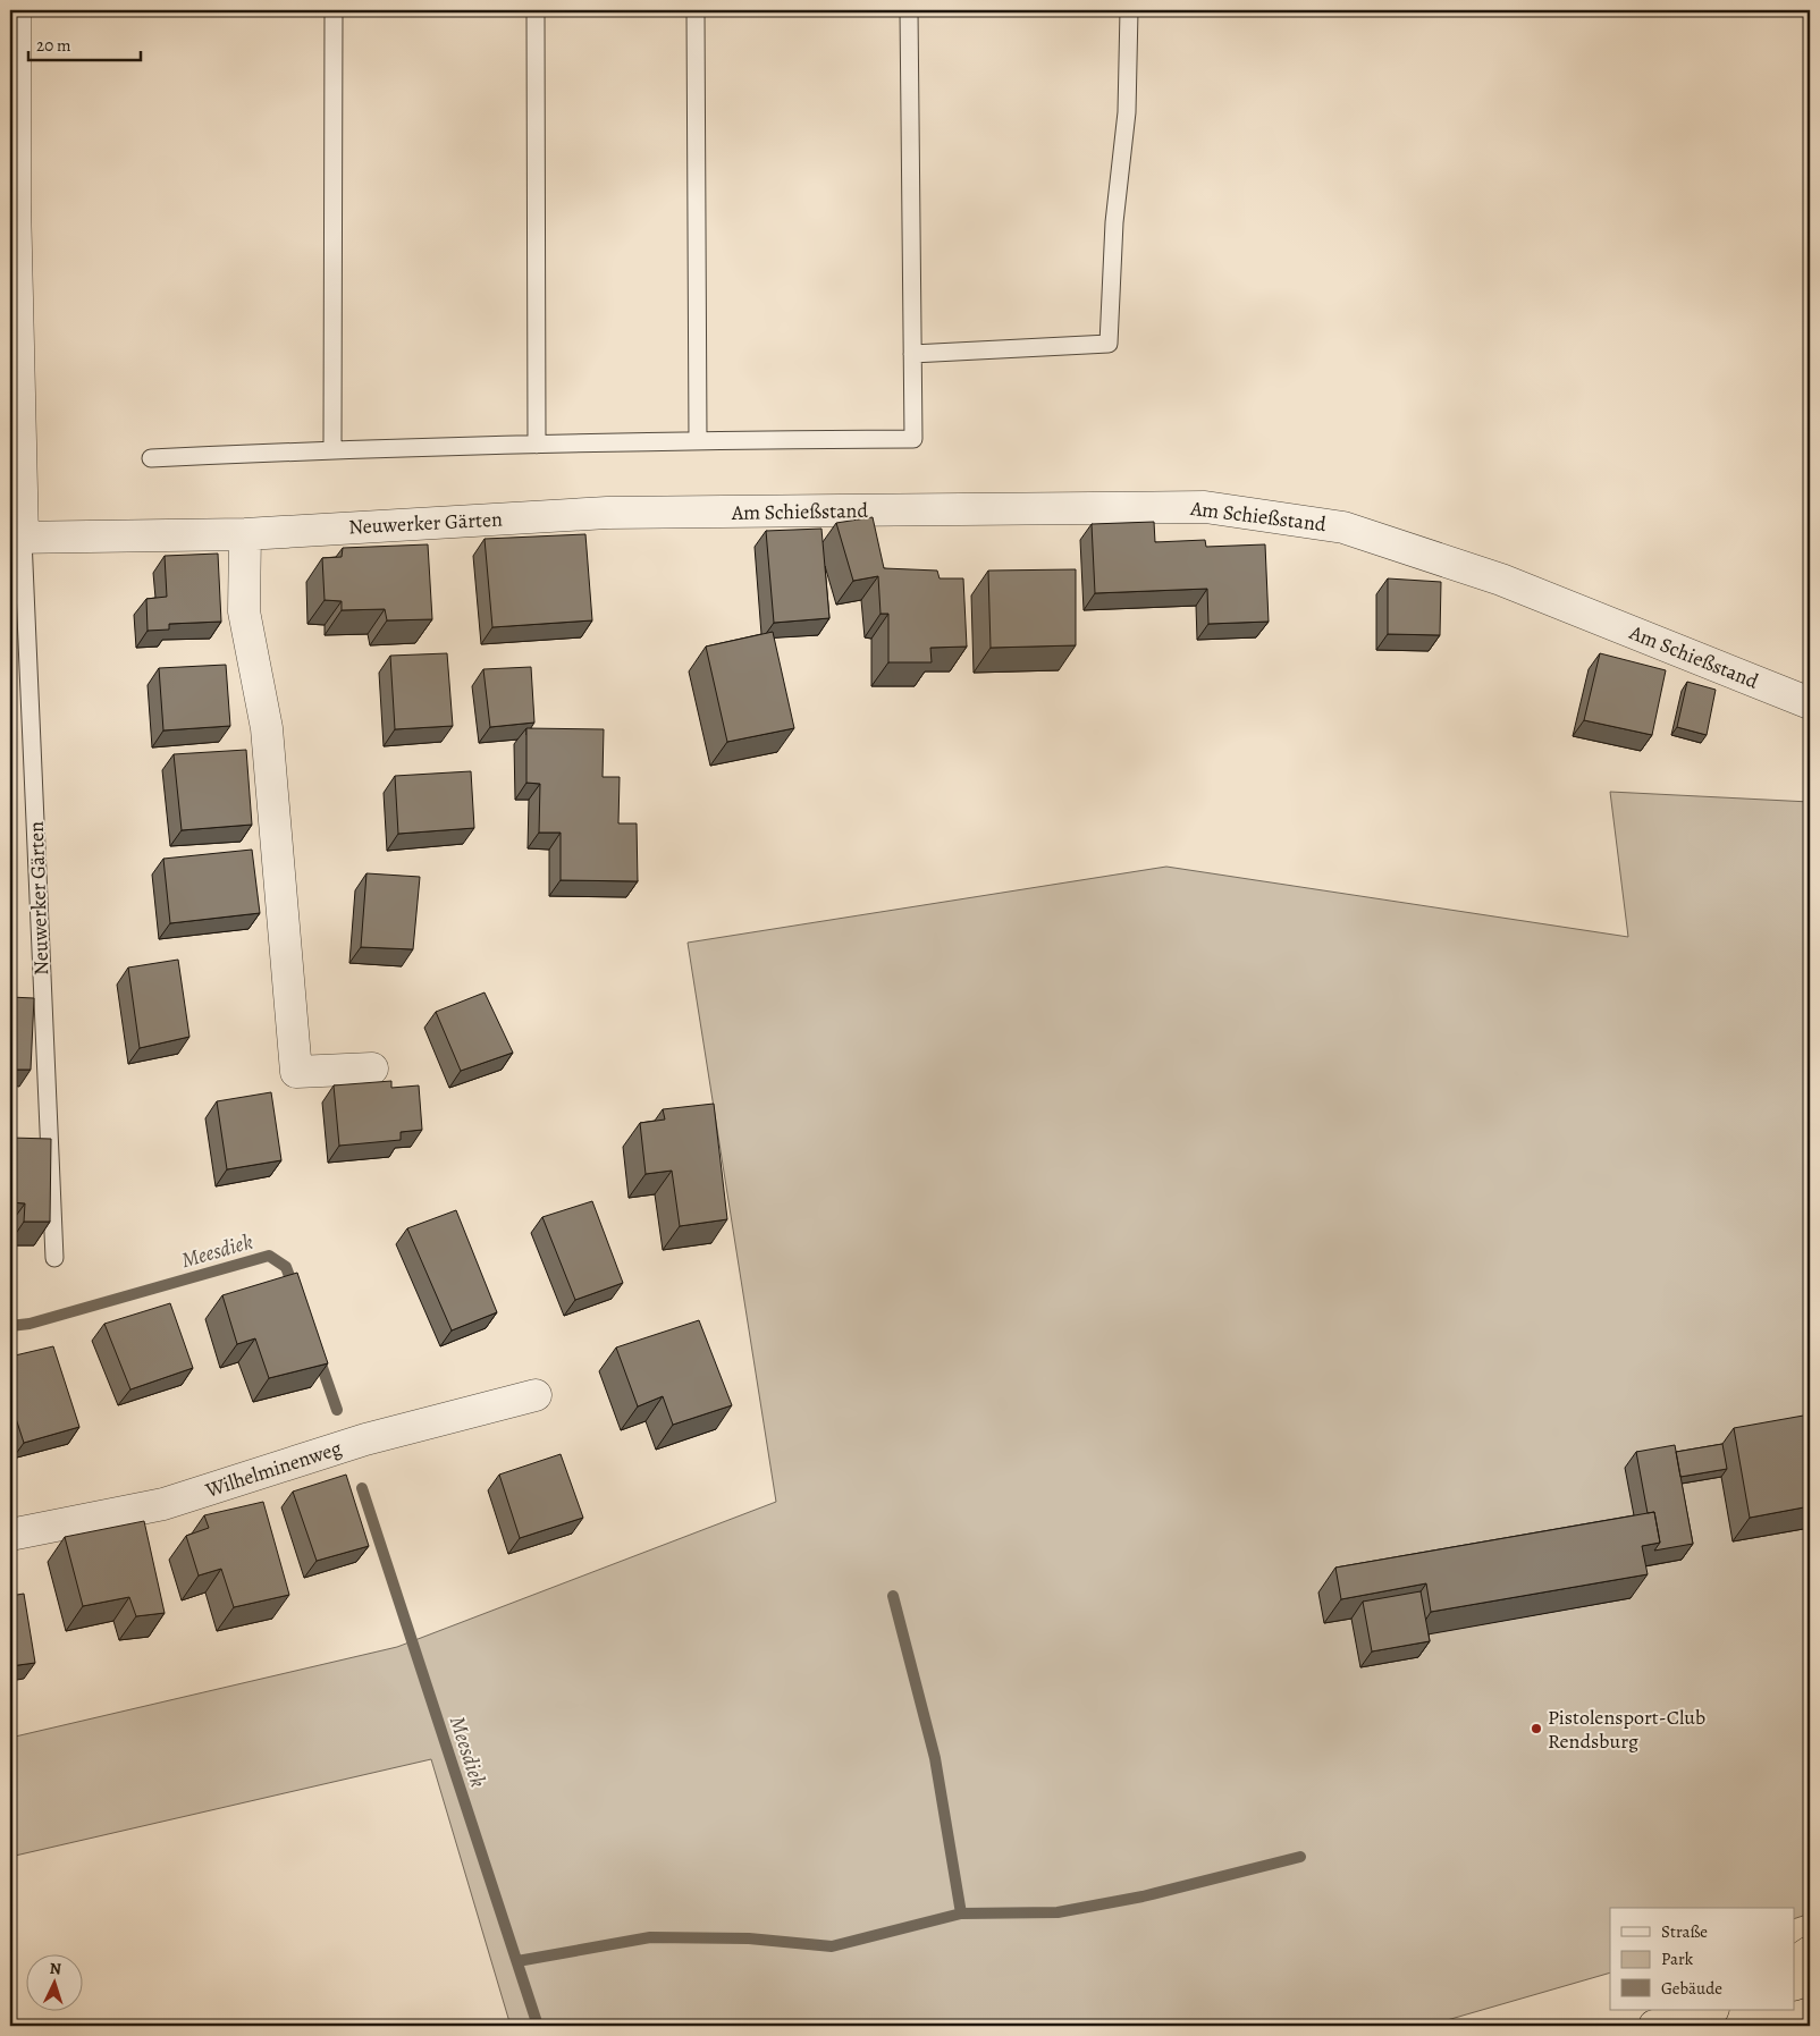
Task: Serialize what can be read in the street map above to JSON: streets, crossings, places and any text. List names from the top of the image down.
{
  "streets": {
    "street": ["Am Schießstand", "Neuwerker Gärten", "Wilhelminenweg"]
  },
  "crossings": [
    ["Am Schießstand", "Neuwerker Gärten"]
  ],
  "water": ["Meesdiek"],
  "places": ["Pistolensport-Club Rendsburg"],
  "legend": ["Straße", "Park", "Gebäude"],
  "scale_bar": "20 m",
  "north": "top"
}
